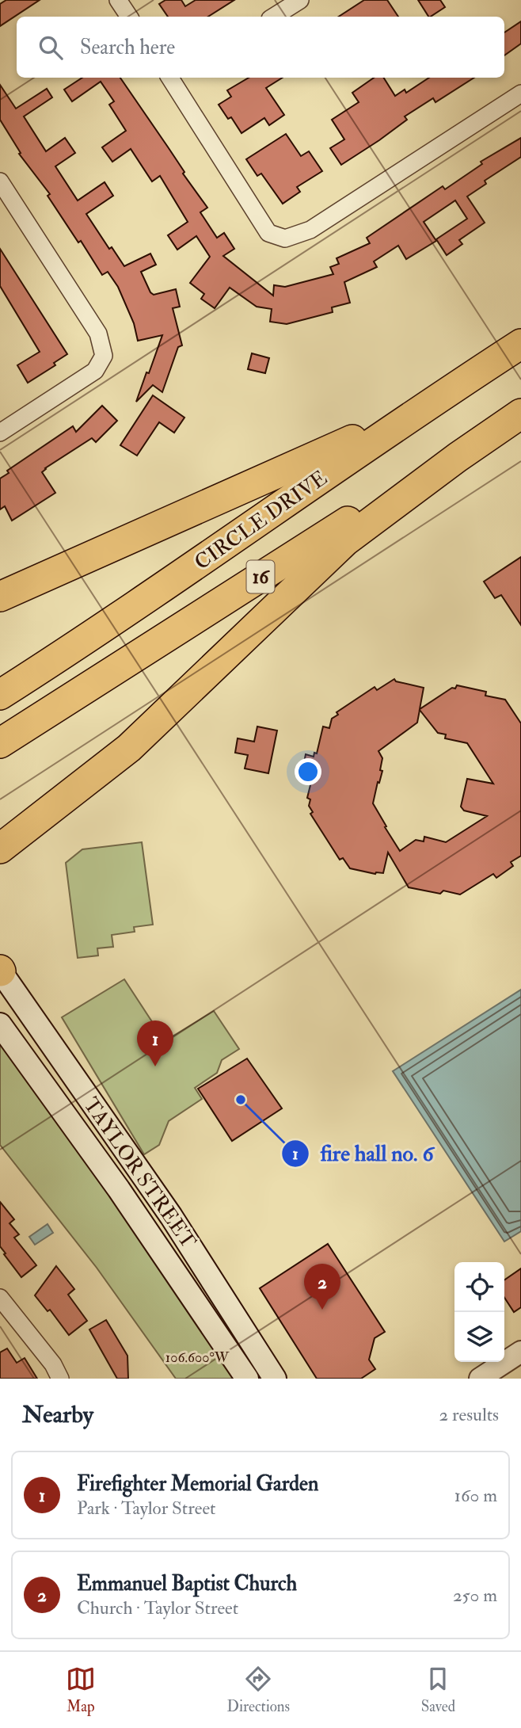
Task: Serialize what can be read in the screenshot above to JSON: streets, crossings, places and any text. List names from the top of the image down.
{
  "streets": {
    "highway": ["CIRCLE DRIVE", "16"],
    "main road": ["TAYLOR STREET"]
  },
  "places": ["fire hall no. 6"],
  "page": {
    "search": "Search here",
    "pins": ["1", "2"],
    "heading": ["Nearby", "2 results"],
    "list": [
      {
        "mark": "1",
        "name": "Firefighter Memorial Garden",
        "note": "Park · Taylor Street",
        "value": "160 m"
      },
      {
        "mark": "2",
        "name": "Emmanuel Baptist Church",
        "note": "Church · Taylor Street",
        "value": "250 m"
      }
    ],
    "nav": ["Map", "Directions", "Saved"]
  },
  "coordinates": ["106.600°W"]
}
